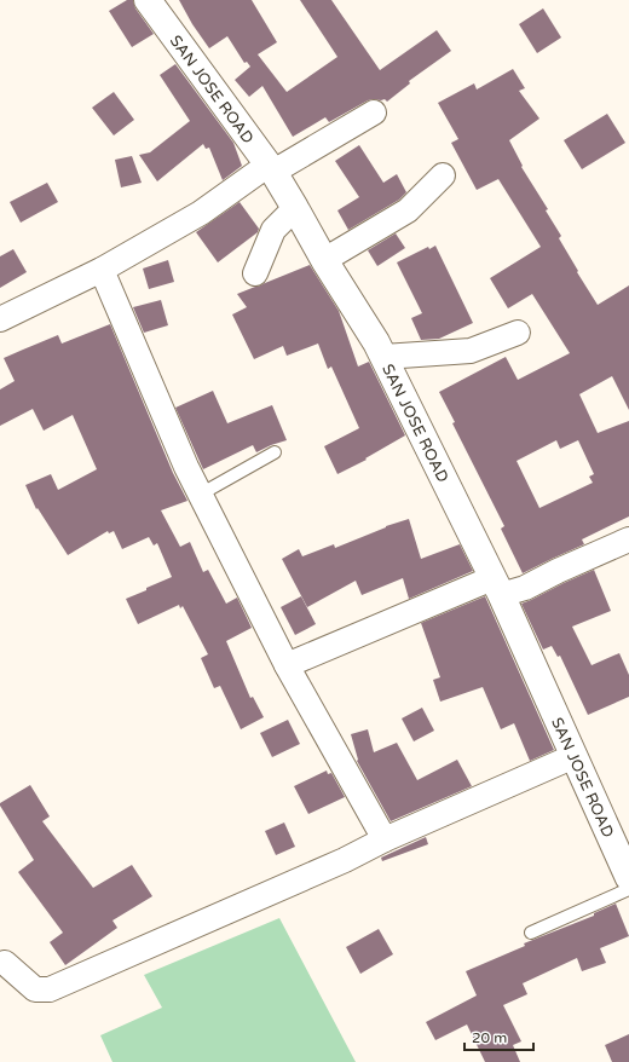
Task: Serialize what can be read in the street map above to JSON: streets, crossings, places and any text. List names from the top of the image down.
{
  "streets": {
    "street": ["SAN JOSE ROAD"]
  },
  "scale_bar": "20 m"
}
